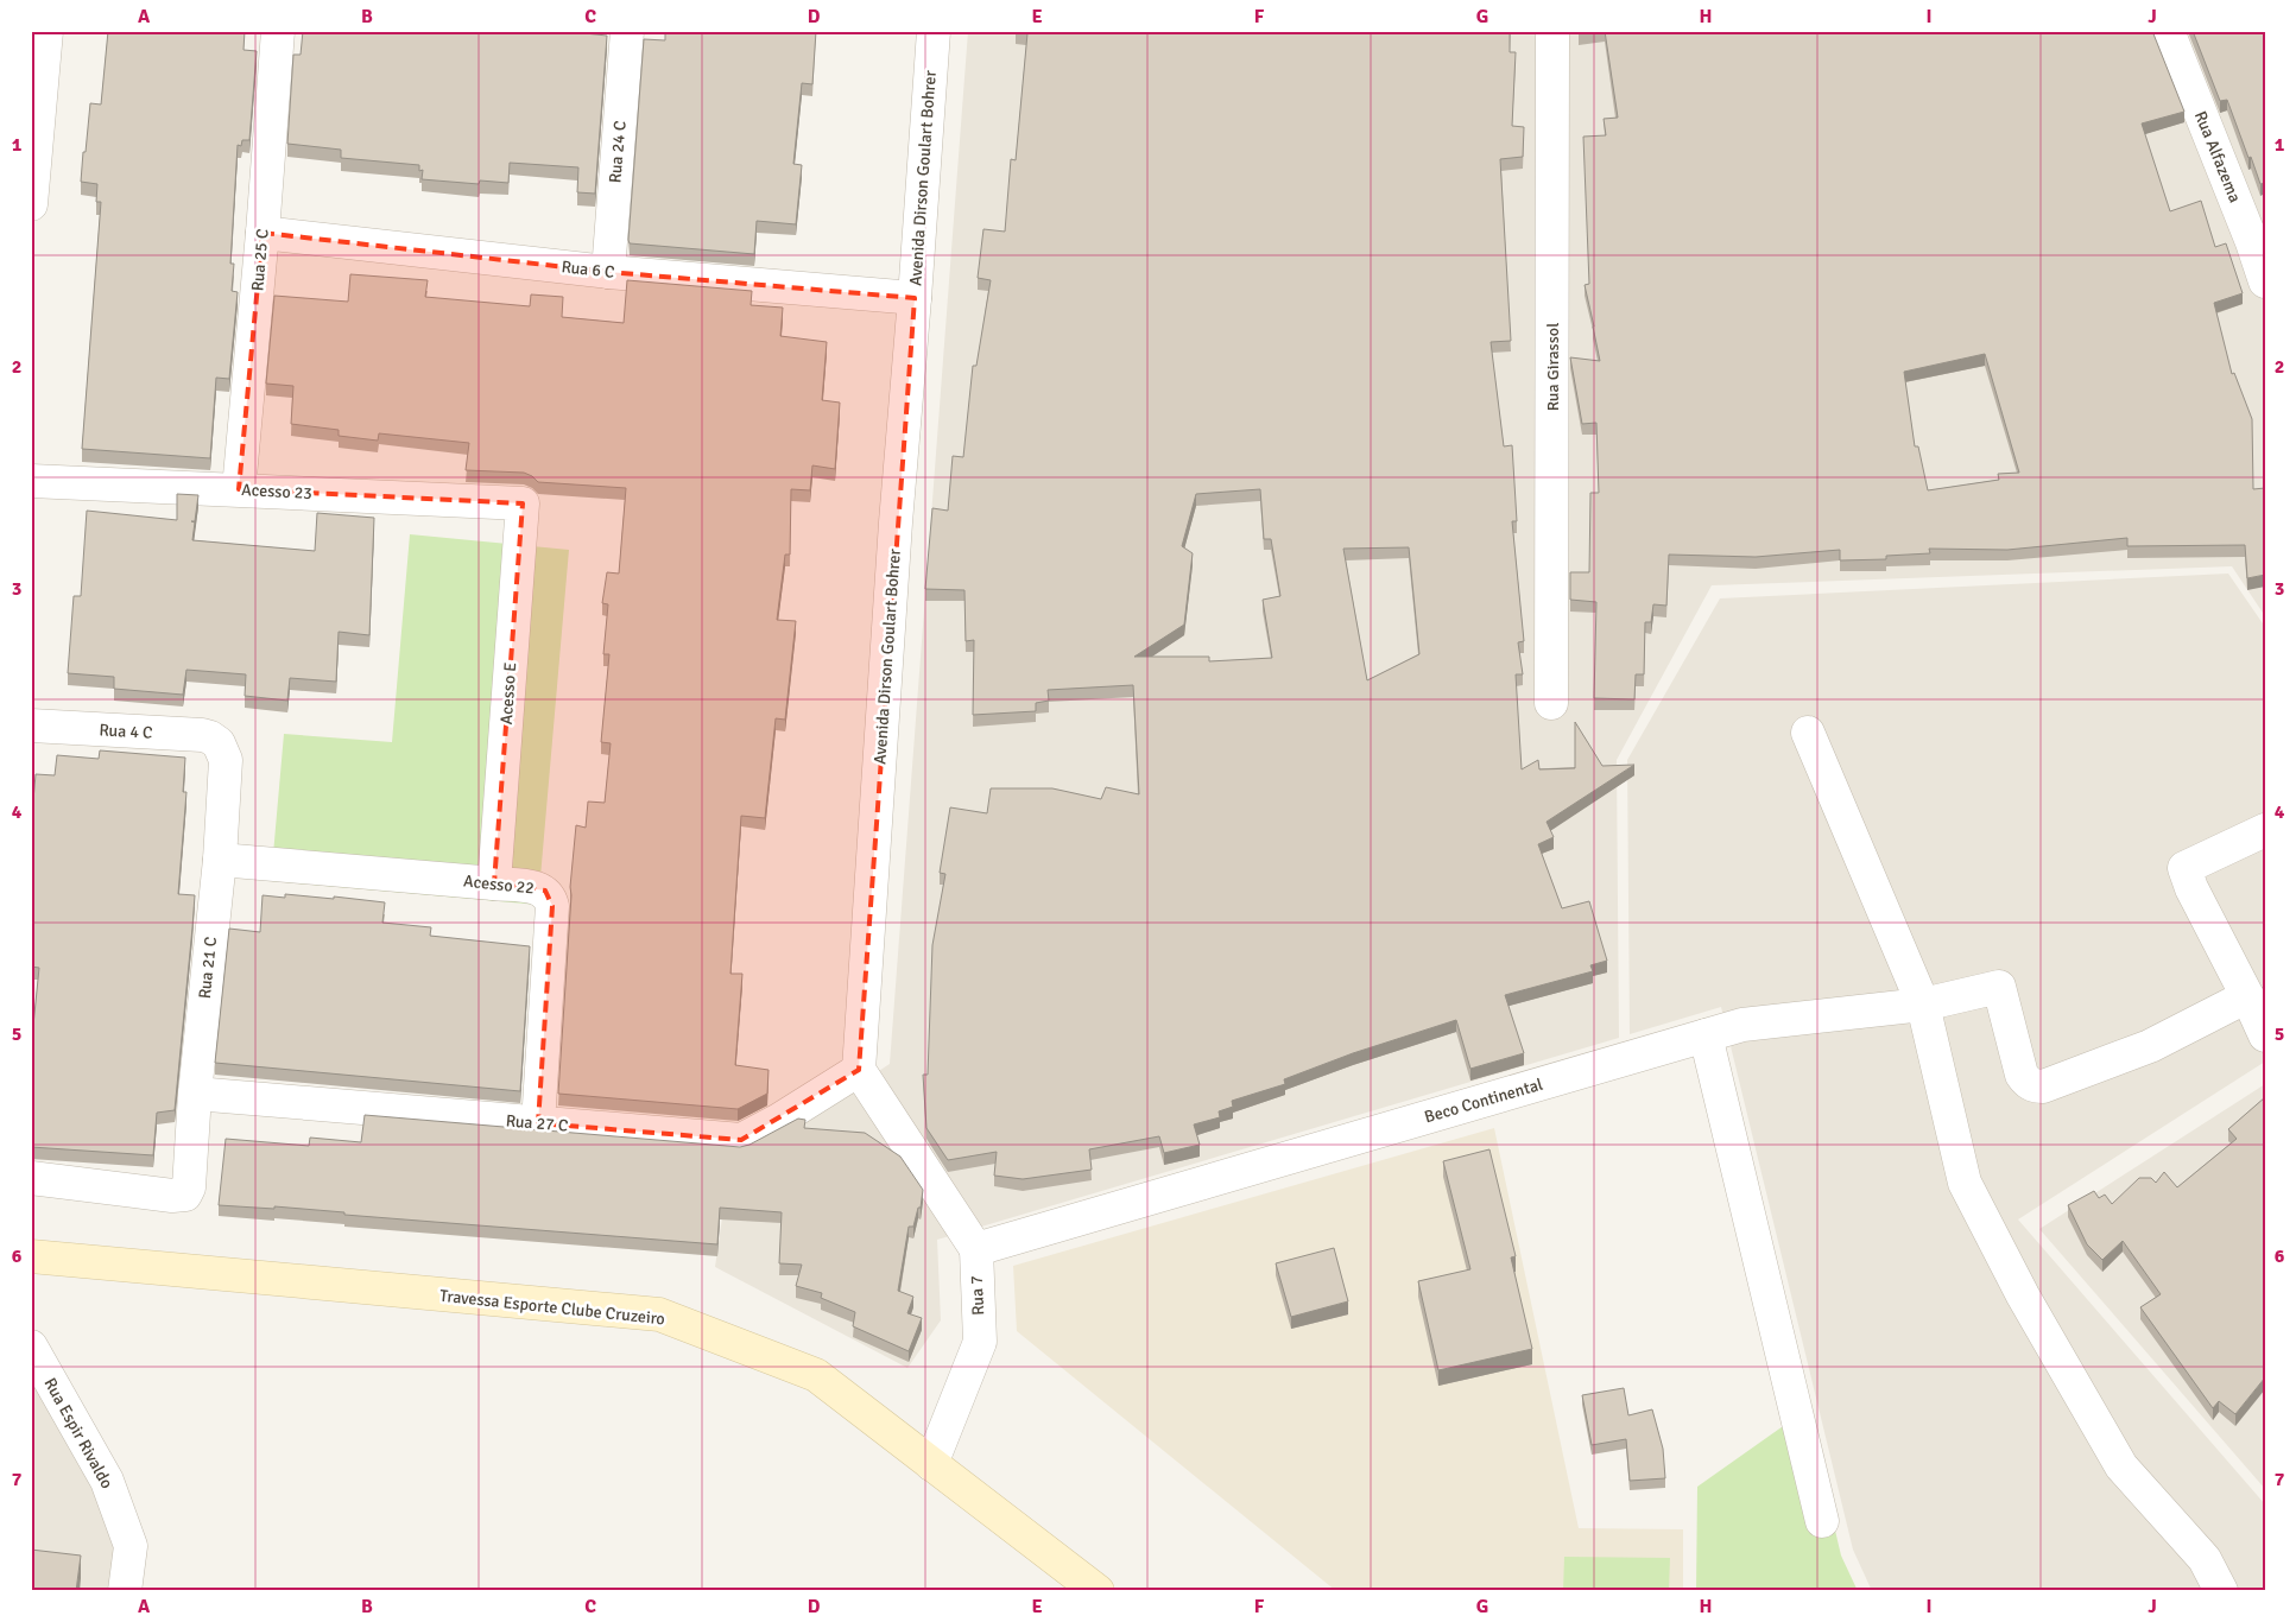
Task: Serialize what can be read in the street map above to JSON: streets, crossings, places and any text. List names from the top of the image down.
{
  "streets": {
    "street": [
      "Rua 24 C",
      "Rua Alfazema",
      "Avenida Dirson Goulart Bohrer",
      "Rua 25 C",
      "Rua 6 C",
      "Rua Girassol",
      "Acesso 23",
      "Acesso E",
      "Rua 4 C",
      "Acesso 22",
      "Rua 21 C",
      "Beco Continental",
      "Rua 27 C",
      "Rua 7",
      "Travessa Esporte Clube Cruzeiro",
      "Rua Espir Rivaldo"
    ]
  },
  "crossings": [
    ["Rua 24 C", "Rua 6 C"],
    ["Avenida Dirson Goulart Bohrer", "Rua 6 C"],
    ["Avenida Dirson Goulart Bohrer", "Rua 27 C"],
    ["Rua 25 C", "Rua 6 C"],
    ["Rua 25 C", "Acesso 23"],
    ["Acesso 23", "Acesso E"],
    ["Acesso E", "Acesso 22"],
    ["Rua 4 C", "Rua 21 C"],
    ["Acesso 22", "Rua 21 C"],
    ["Acesso 22", "Rua 27 C"],
    ["Rua 21 C", "Rua 27 C"],
    ["Beco Continental", "Rua 7"],
    ["Rua 7", "Travessa Esporte Clube Cruzeiro"]
  ],
  "grid": {
    "columns": [
      "A",
      "B",
      "C",
      "D",
      "E",
      "F",
      "G",
      "H",
      "I",
      "J"
    ],
    "rows": [
      "1",
      "2",
      "3",
      "4",
      "5",
      "6",
      "7"
    ]
  }
}
